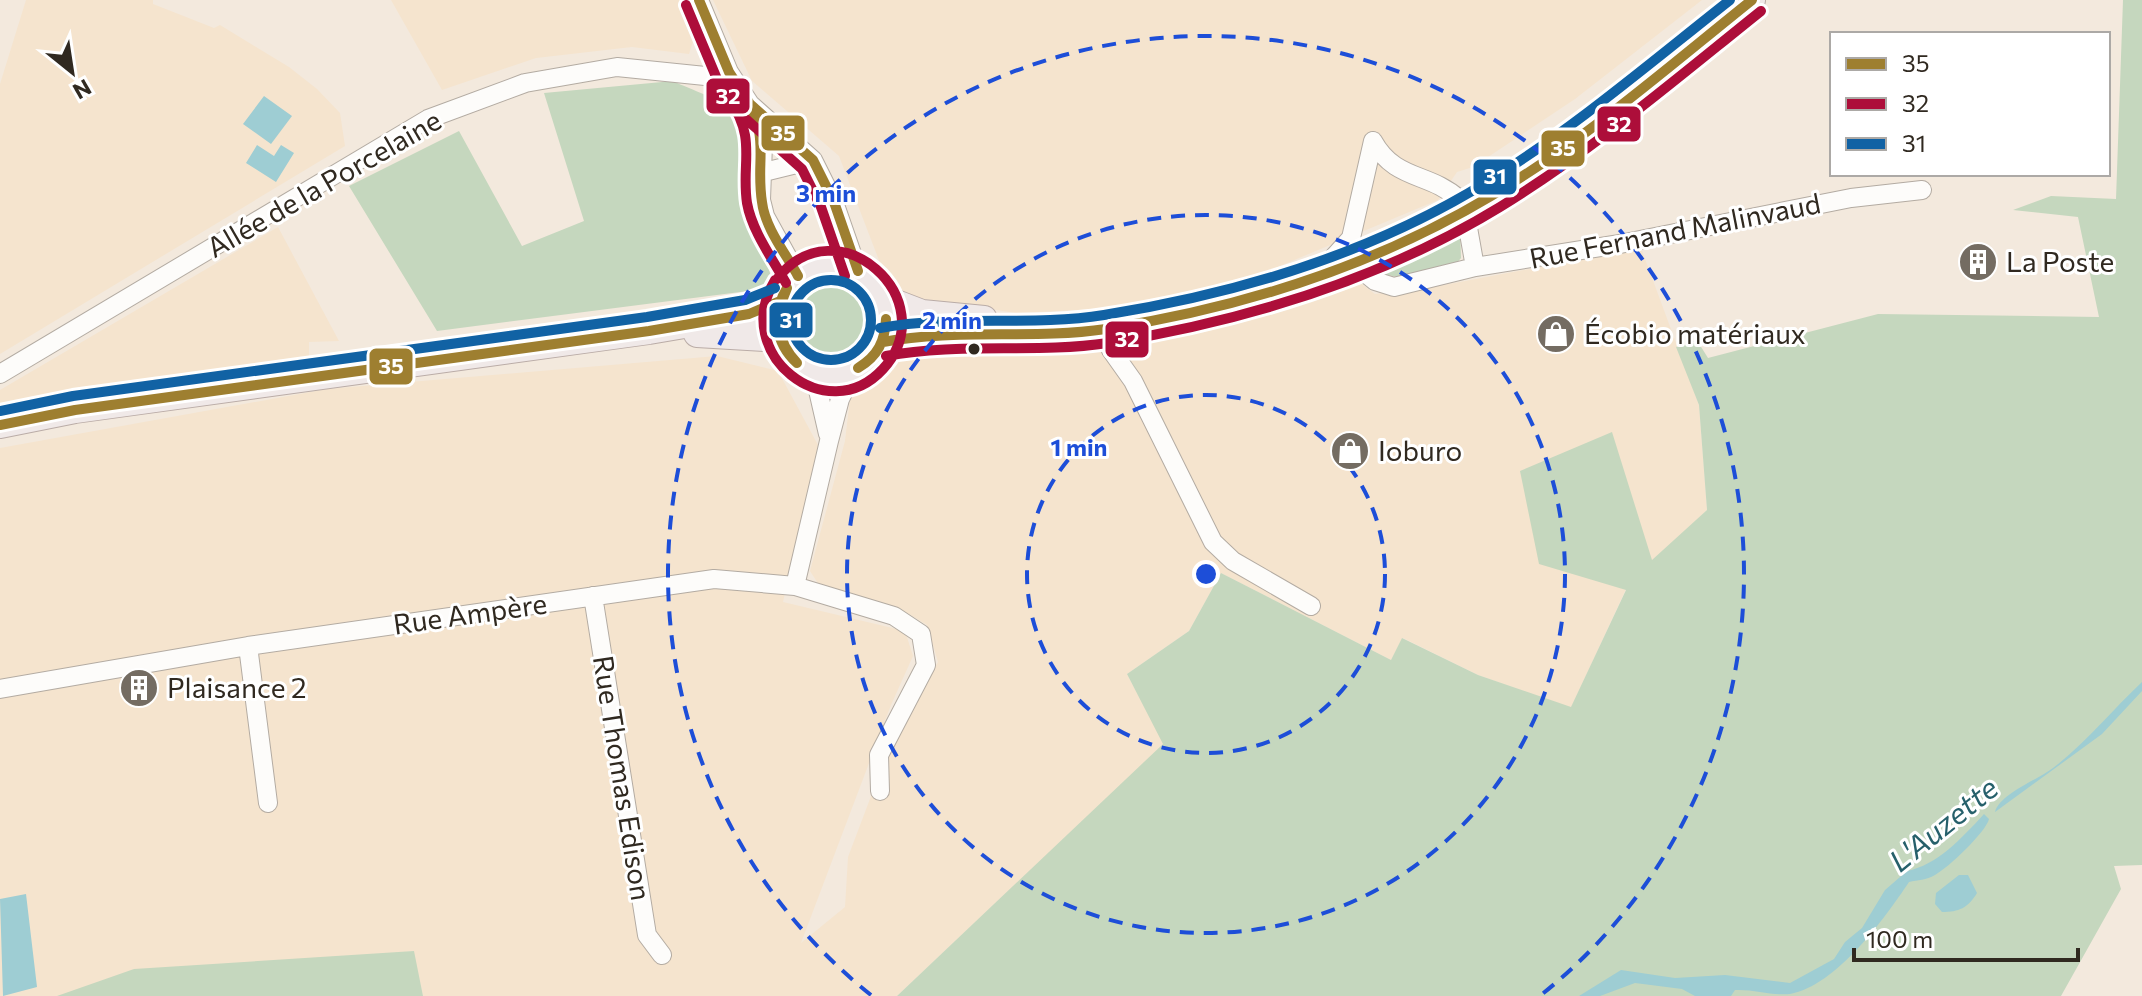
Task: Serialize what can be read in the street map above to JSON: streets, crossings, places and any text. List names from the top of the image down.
{
  "streets": {
    "street": [
      "Allée de la Porcelaine",
      "Rue Fernand Malinvaud",
      "Rue Ampère",
      "Rue Thomas Edison"
    ]
  },
  "crossings": [
    ["Rue Ampère", "Rue Thomas Edison"]
  ],
  "water": ["L'Auzette"],
  "places": {
    "building": ["La Poste", "Plaisance 2"],
    "shop": ["Écobio matériaux", "Ioburo"]
  },
  "lines": ["transit line 35", "transit line 31", "transit line 32"],
  "legend": ["35", "32", "31"],
  "scale_bar": "100 m",
  "north": "bottom right",
  "rings": ["3 min", "2 min", "1 min"]
}
